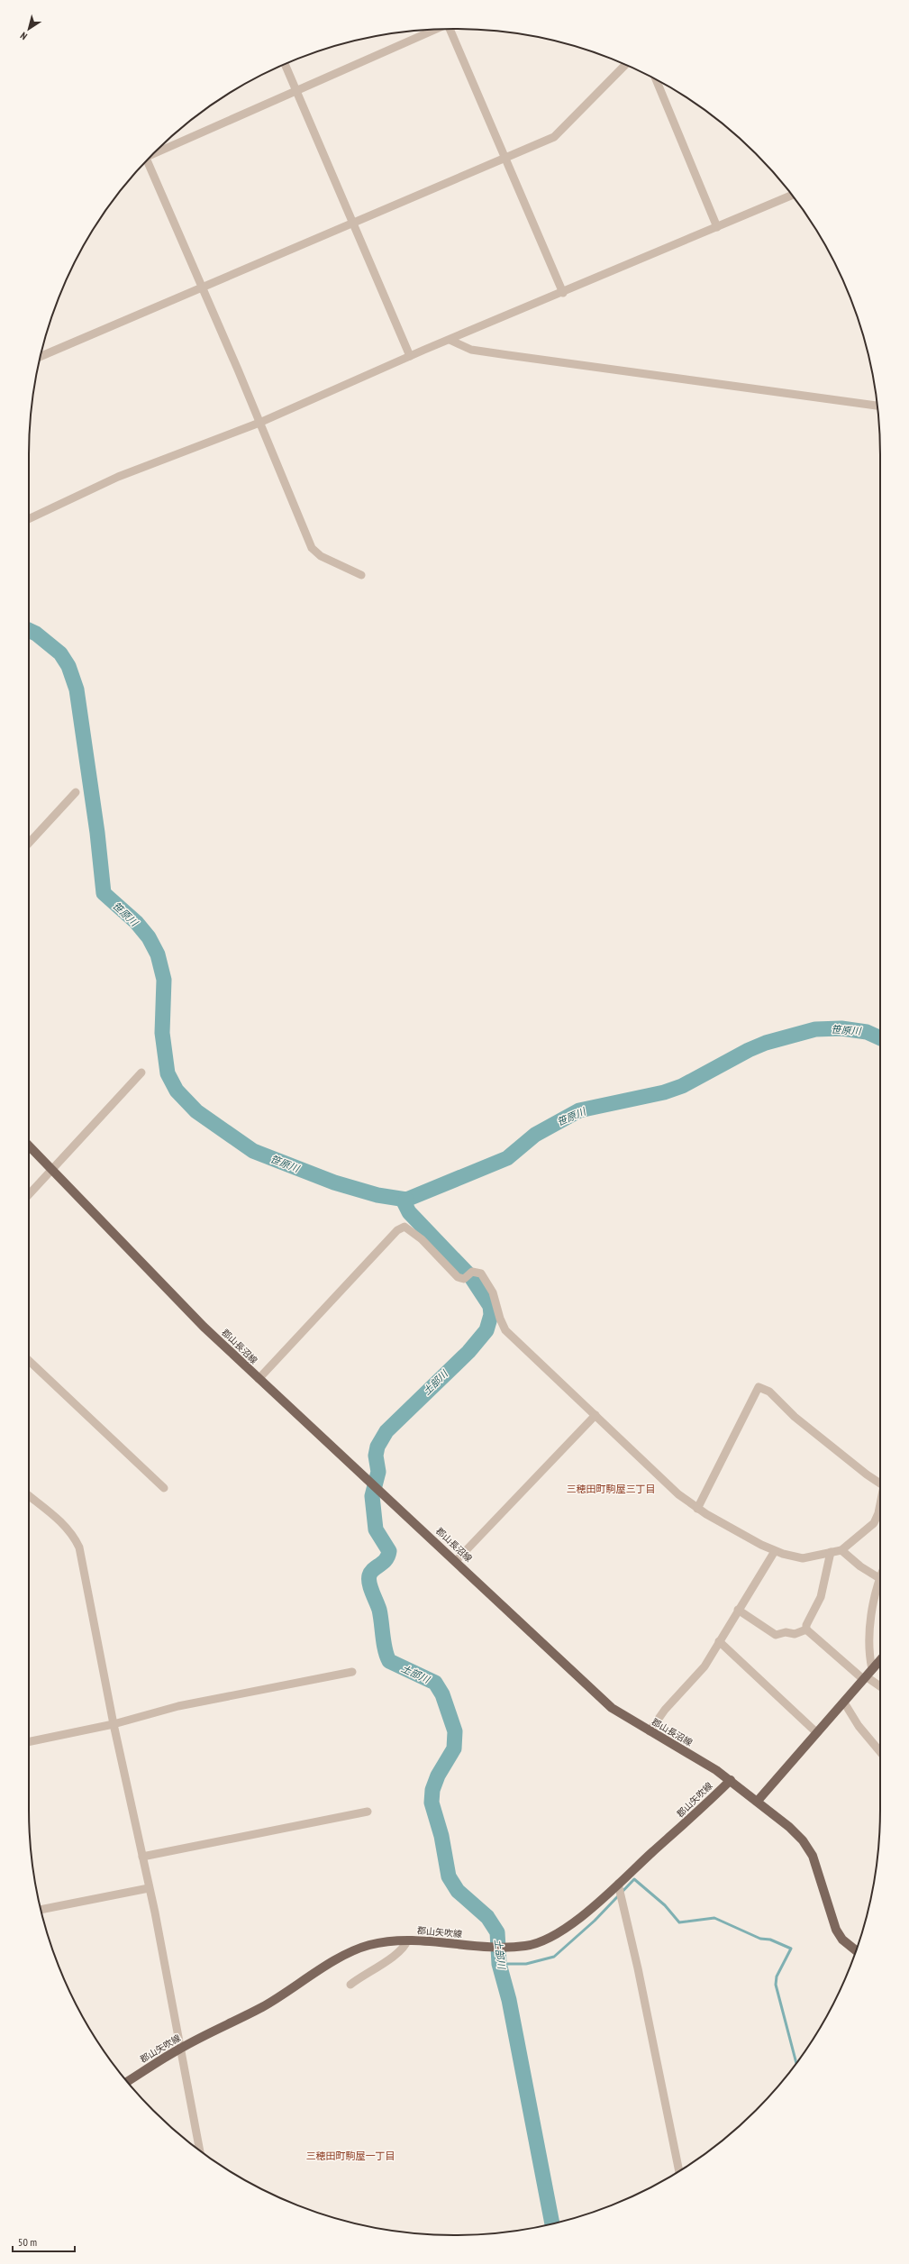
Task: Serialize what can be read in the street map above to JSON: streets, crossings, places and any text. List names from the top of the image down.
{
  "streets": {
    "main road": ["郡山長沼線", "郡山矢吹線"]
  },
  "crossings": [
    ["郡山長沼線", "郡山矢吹線"]
  ],
  "districts": ["三穂田町駒屋三丁目", "三穂田町駒屋一丁目"],
  "water": ["笹原川", "土部川"],
  "scale_bar": "50 m",
  "north": "bottom left"
}
